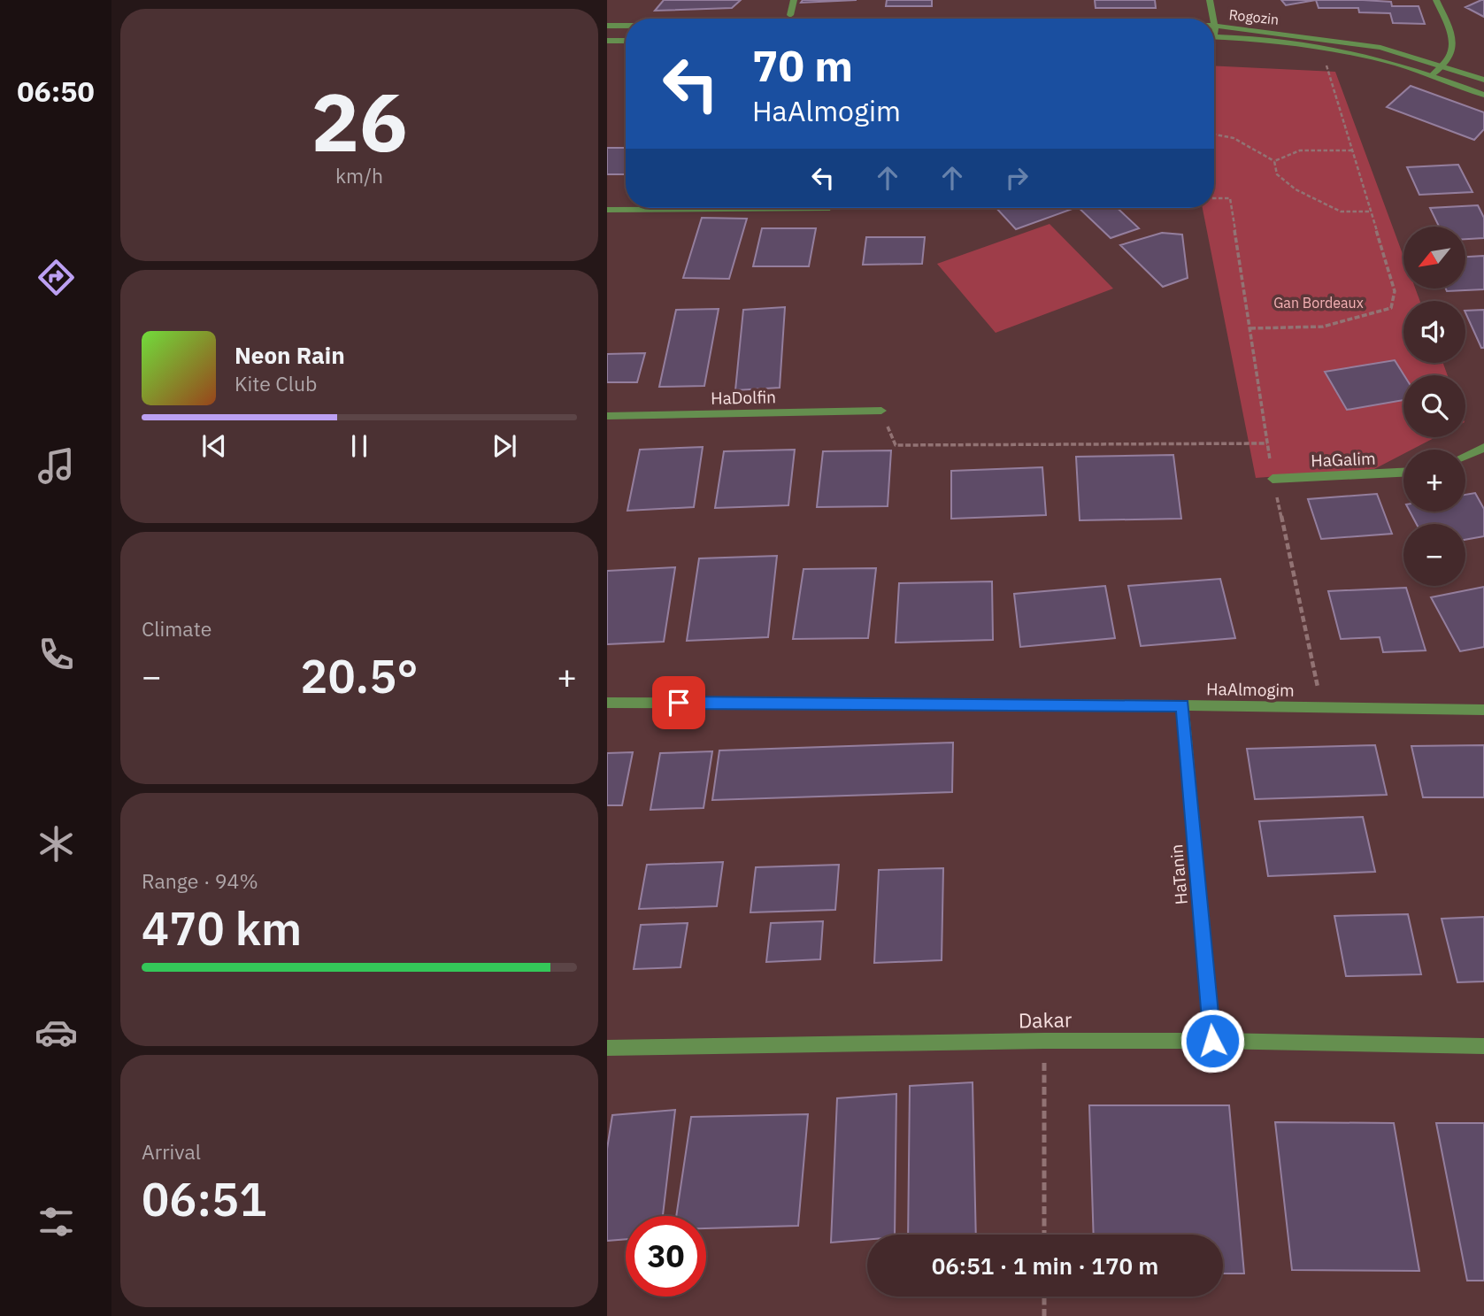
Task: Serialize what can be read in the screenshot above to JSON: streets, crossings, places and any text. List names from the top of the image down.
{
  "streets": {
    "street": [
      "Rogozin",
      "HaDolfin",
      "HaGalim",
      "HaAlmogim",
      "HaTanin",
      "Dakar"
    ]
  },
  "crossings": [
    ["HaAlmogim", "HaTanin"],
    ["HaTanin", "Dakar"]
  ],
  "parks": ["Gan Bordeaux"],
  "north": "bottom left",
  "page": {
    "tabs": "06:50",
    "tile": [
      ["26", "km/h"],
      "Climate",
      ["Range · 94%", "470 km"],
      ["Arrival", "06:51"]
    ],
    "turn": ["70 m", "HaAlmogim"],
    "map_buttons": ["+", "−"],
    "song": ["Neon Rain", "Kite Club"],
    "heat": ["−", "20.5°", "+"],
    "limit": "30",
    "trip": "06:51 · 1 min · 170 m"
  }
}
